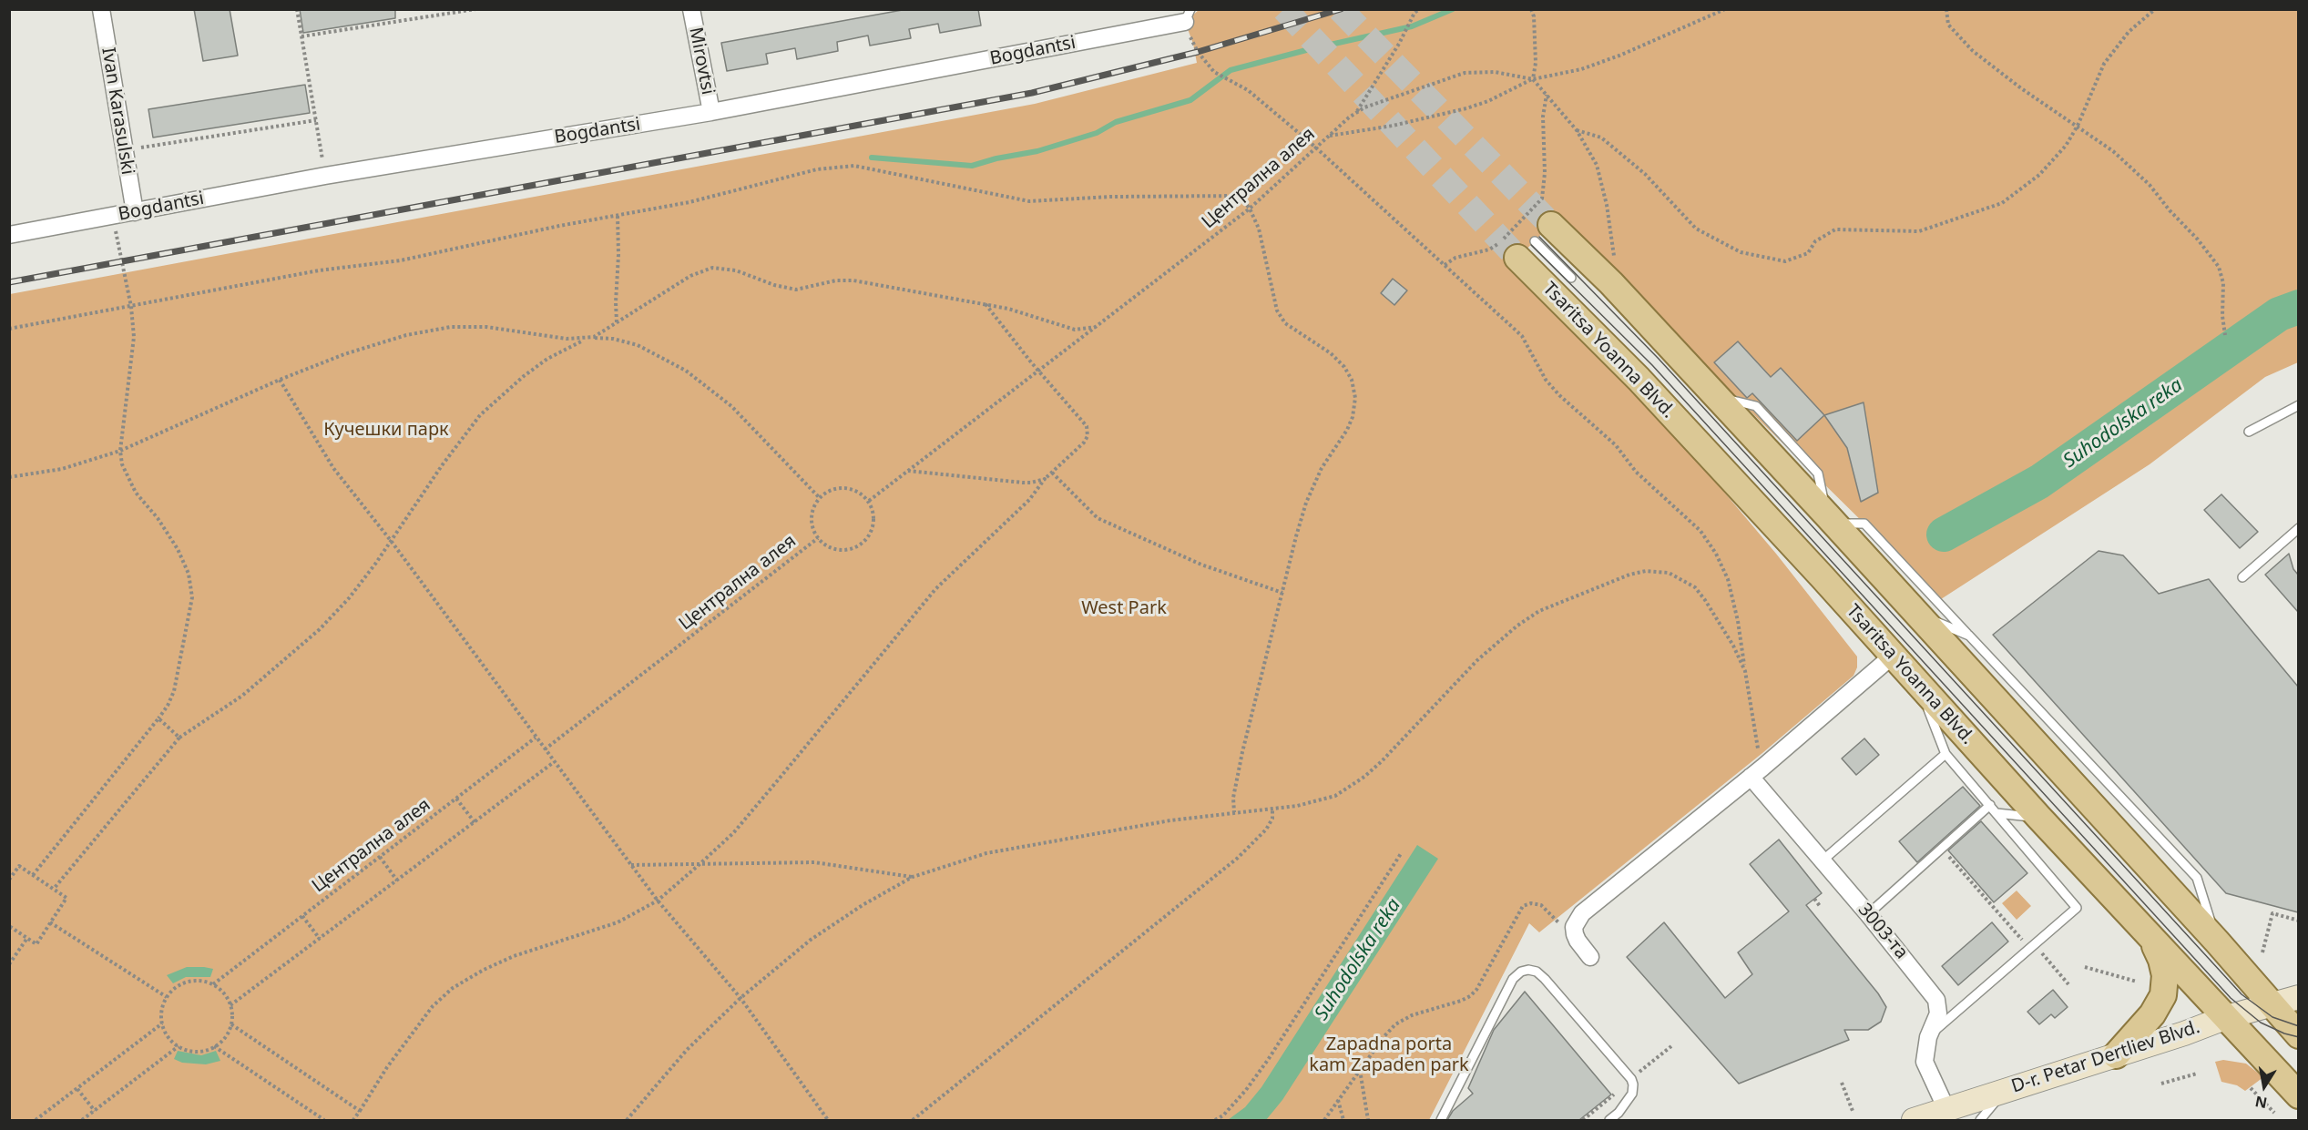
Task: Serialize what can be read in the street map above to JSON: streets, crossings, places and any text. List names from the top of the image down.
{
  "streets": {
    "main road": ["Tsaritsa Yoanna Blvd.", "D-r. Petar Dertliev Blvd."],
    "street": [
      "Bogdantsi",
      "Mirovtsi",
      "Ivan Karasulski",
      "3003-та"
    ],
    "path": ["Централна алея"]
  },
  "crossings": [
    ["Bogdantsi", "Mirovtsi"],
    ["Bogdantsi", "Ivan Karasulski"],
    ["Tsaritsa Yoanna Blvd.", "D-r. Petar Dertliev Blvd."],
    ["3003-та", "D-r. Petar Dertliev Blvd."]
  ],
  "water": ["Suhodolska reka"],
  "parks": ["Кучешки парк", "West Park", "Zapadna porta kam Zapaden park"],
  "north": "bottom"
}
